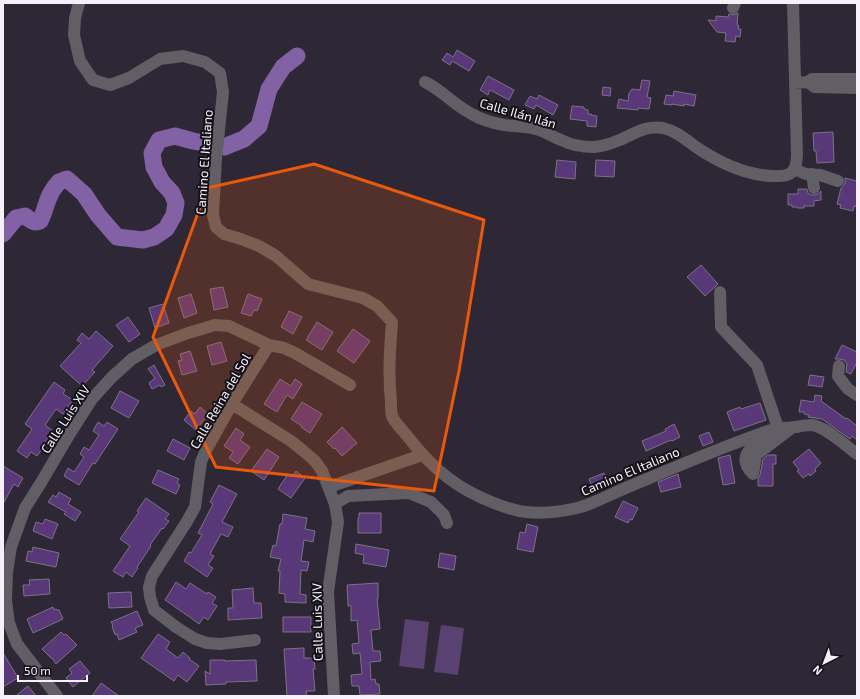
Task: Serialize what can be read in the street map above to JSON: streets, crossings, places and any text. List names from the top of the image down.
{
  "streets": {
    "street": [
      "Calle Ilán Ilán",
      "Camino El Italiano",
      "Calle Reina del Sol",
      "Calle Luis XIV"
    ]
  },
  "crossings": [
    ["Calle Reina del Sol", "Calle Luis XIV"]
  ],
  "scale_bar": "50 m",
  "north": "bottom left"
}
